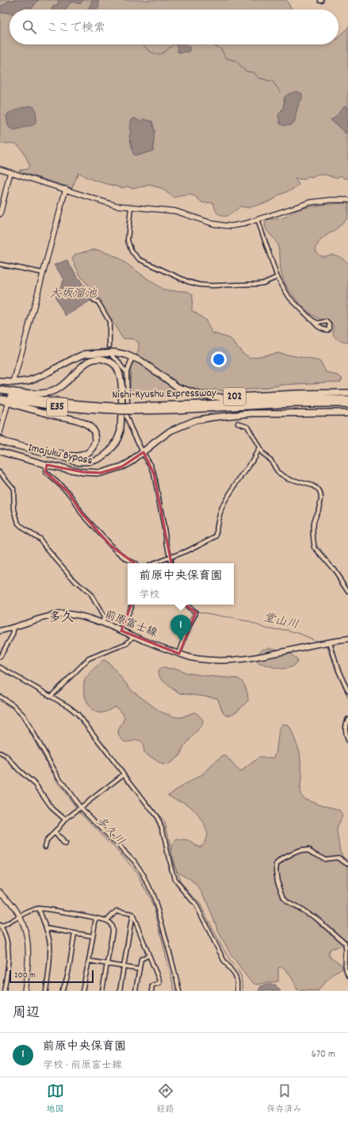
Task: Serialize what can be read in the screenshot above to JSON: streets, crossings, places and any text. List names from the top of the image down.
{
  "streets": {
    "highway": [
      "Nishi-Kyushu Expressway",
      "202",
      "E35",
      "Imajuku Bypass"
    ],
    "main road": ["前原富士線"]
  },
  "districts": ["多久"],
  "water": ["大坂溜池", "堂山川", "多久川"],
  "scale_bar": "200 m",
  "page": {
    "search": "ここで検索",
    "popup": ["前原中央保育園", "学校"],
    "pins": "1",
    "scale": "200 m",
    "heading": "周辺",
    "list": [
      {
        "mark": "1",
        "name": "前原中央保育園",
        "note": "学校 · 前原富士線",
        "value": "670 m"
      }
    ],
    "nav": ["地図", "経路", "保存済み"]
  }
}
